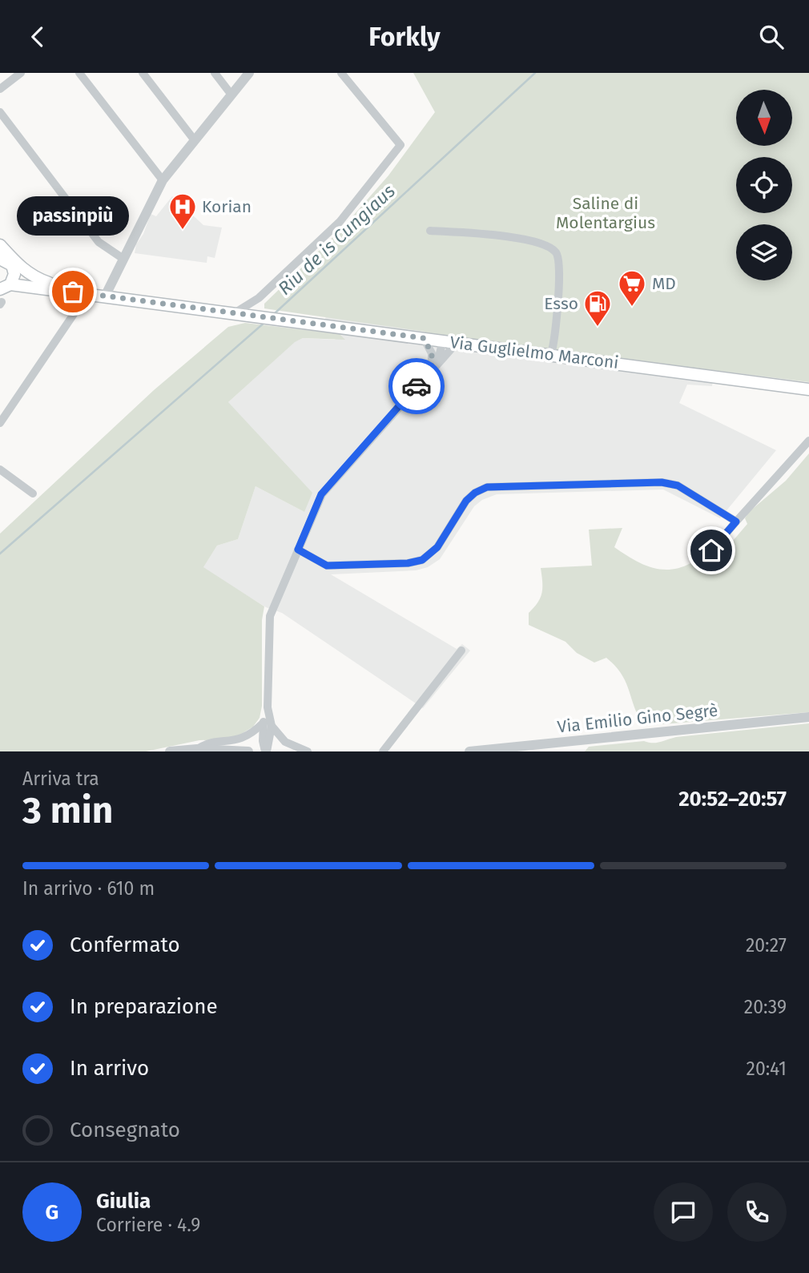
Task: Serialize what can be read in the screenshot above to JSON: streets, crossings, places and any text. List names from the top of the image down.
{
  "streets": {
    "main road": ["Via Guglielmo Marconi"],
    "street": ["Via Emilio Gino Segrè"]
  },
  "water": ["Riu de is Cungiaus"],
  "parks": ["Saline di Molentargius"],
  "places": {
    "hospital": ["Korian"],
    "other": ["passinpiù"],
    "supermarket": ["MD"],
    "fuel station": ["Esso"]
  },
  "north": "bottom",
  "page": {
    "header": "Forkly",
    "bubble": "passinpiù",
    "heading": ["3 min", "Arriva tra", "20:52–20:57"],
    "panel": ["Giulia", "Corriere · 4.9"],
    "bar": "In arrivo · 610 m",
    "list": [
      ["Confermato", "20:27"],
      ["In preparazione", "20:39"],
      ["In arrivo", "20:41"],
      "Consegnato"
    ],
    "round": "G"
  }
}
